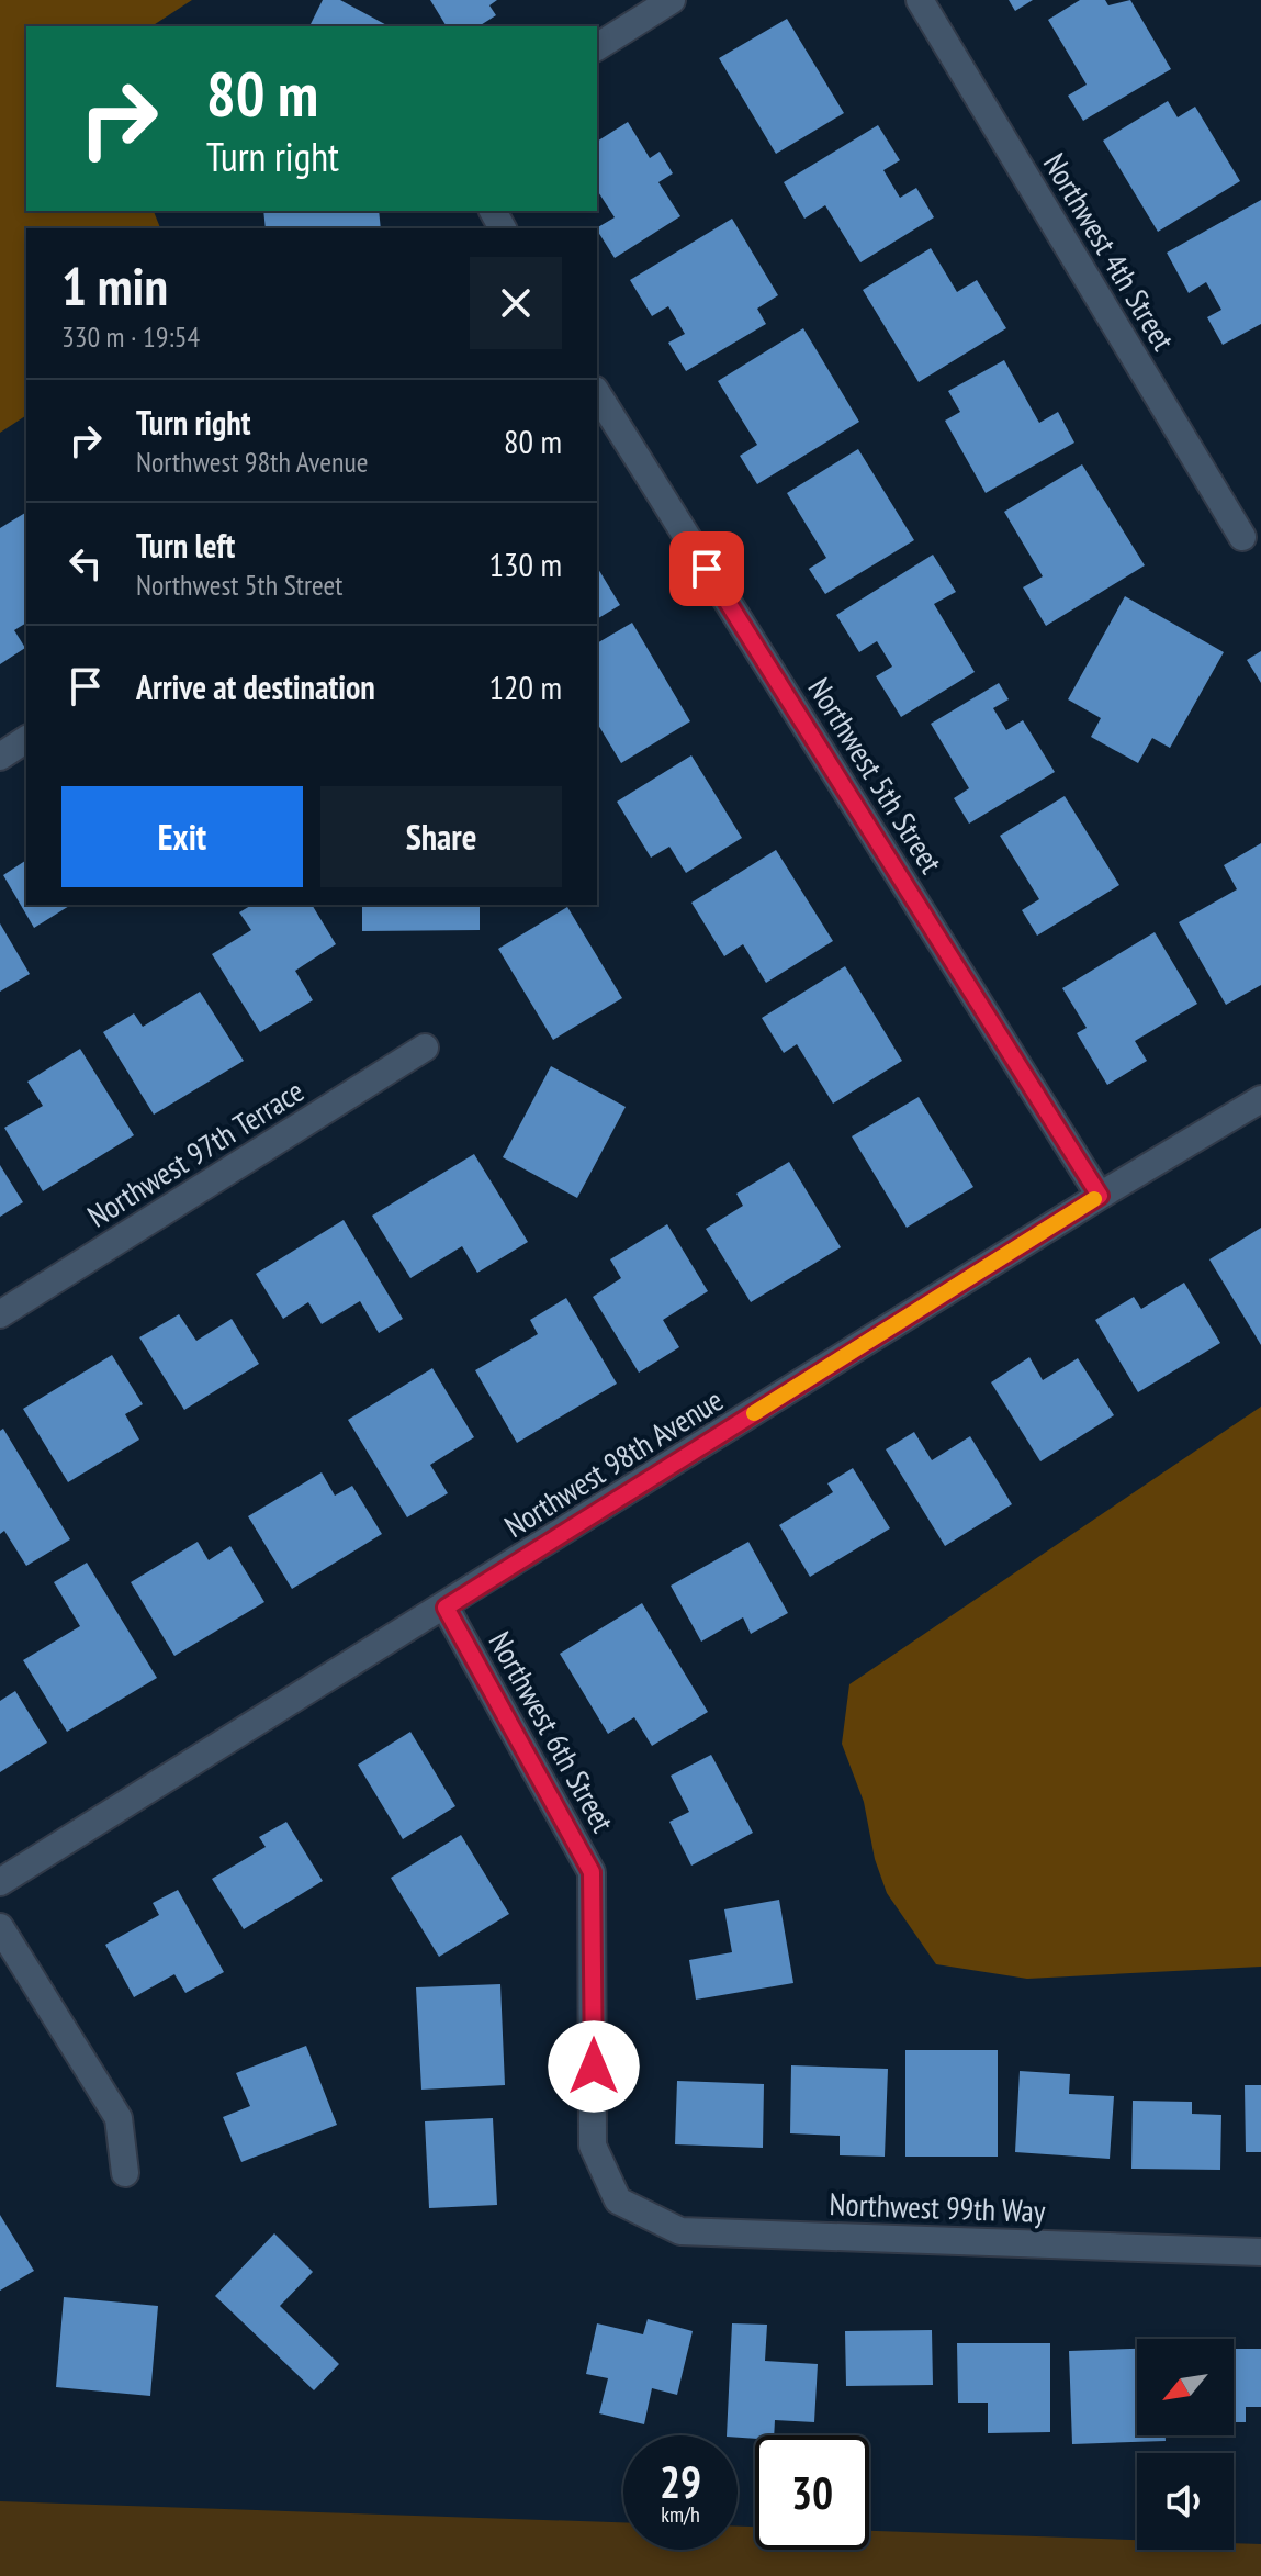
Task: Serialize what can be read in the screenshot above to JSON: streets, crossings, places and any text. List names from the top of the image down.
{
  "streets": {
    "street": [
      "Northwest 4th Street",
      "Northwest 5th Street",
      "Northwest 97th Terrace",
      "Northwest 98th Avenue",
      "Northwest 6th Street",
      "Northwest 99th Way"
    ]
  },
  "crossings": [
    ["Northwest 5th Street", "Northwest 98th Avenue"],
    ["Northwest 98th Avenue", "Northwest 6th Street"],
    ["Northwest 6th Street", "Northwest 99th Way"]
  ],
  "north": "bottom left",
  "page": {
    "turn": ["80 m", "Turn right"],
    "heading": ["1 min", "330 m · 19:54"],
    "list": [
      {
        "name": "Turn right",
        "note": "Northwest 98th Avenue",
        "value": "80 m"
      },
      {
        "name": "Turn left",
        "note": "Northwest 5th Street",
        "value": "130 m"
      },
      {
        "name": "Arrive at destination",
        "value": "120 m"
      }
    ],
    "buttons": ["Exit", "Share"],
    "speed": "29 km/h",
    "limit": "30"
  }
}
